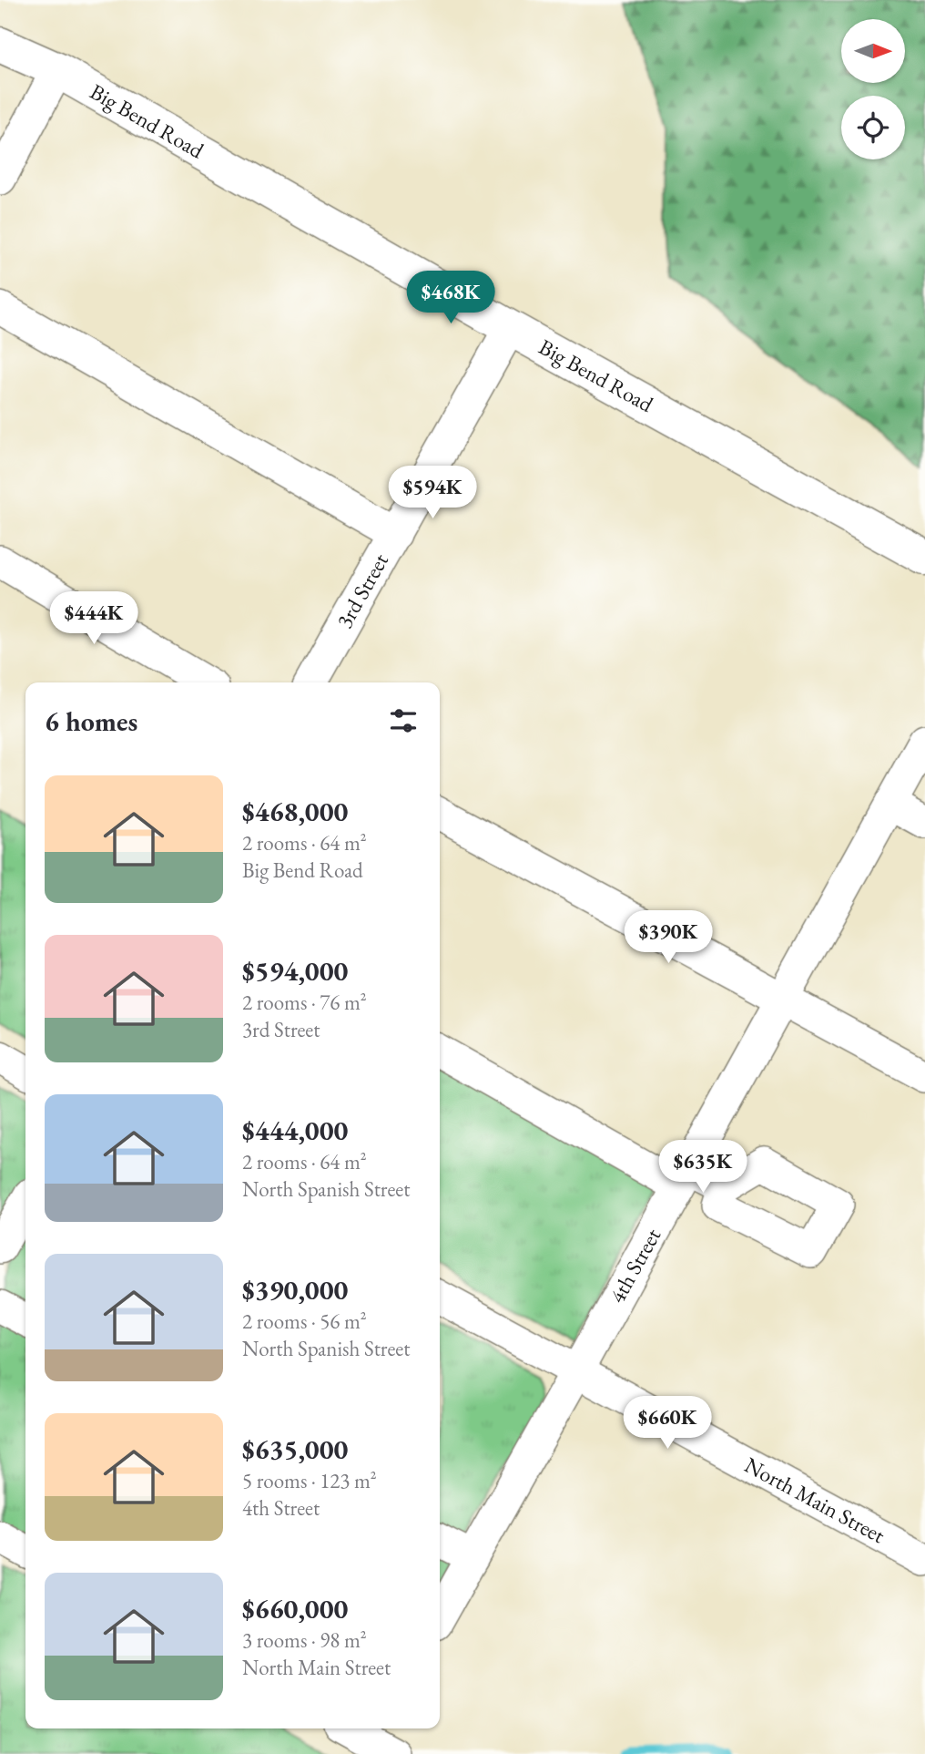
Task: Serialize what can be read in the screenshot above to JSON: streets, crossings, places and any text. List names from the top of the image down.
{
  "streets": {
    "main road": ["Big Bend Road"],
    "street": ["3rd Street", "4th Street", "North Main Street"]
  },
  "crossings": [
    ["Big Bend Road", "3rd Street"],
    ["4th Street", "North Main Street"]
  ],
  "north": "right",
  "page": {
    "price": [
      "$468K",
      "$594K",
      "$444K",
      "$390K",
      "$635K",
      "$660K"
    ],
    "heading": "6 homes",
    "list": [
      {
        "name": "$468,000",
        "note": "2 rooms · 64 m² · Big Bend Road"
      },
      {
        "name": "$594,000",
        "note": "2 rooms · 76 m² · 3rd Street"
      },
      {
        "name": "$444,000",
        "note": "2 rooms · 64 m² · North Spanish Street"
      },
      {
        "name": "$390,000",
        "note": "2 rooms · 56 m² · North Spanish Street"
      },
      {
        "name": "$635,000",
        "note": "5 rooms · 123 m² · 4th Street"
      },
      {
        "name": "$660,000",
        "note": "3 rooms · 98 m² · North Main Street"
      }
    ]
  }
}
